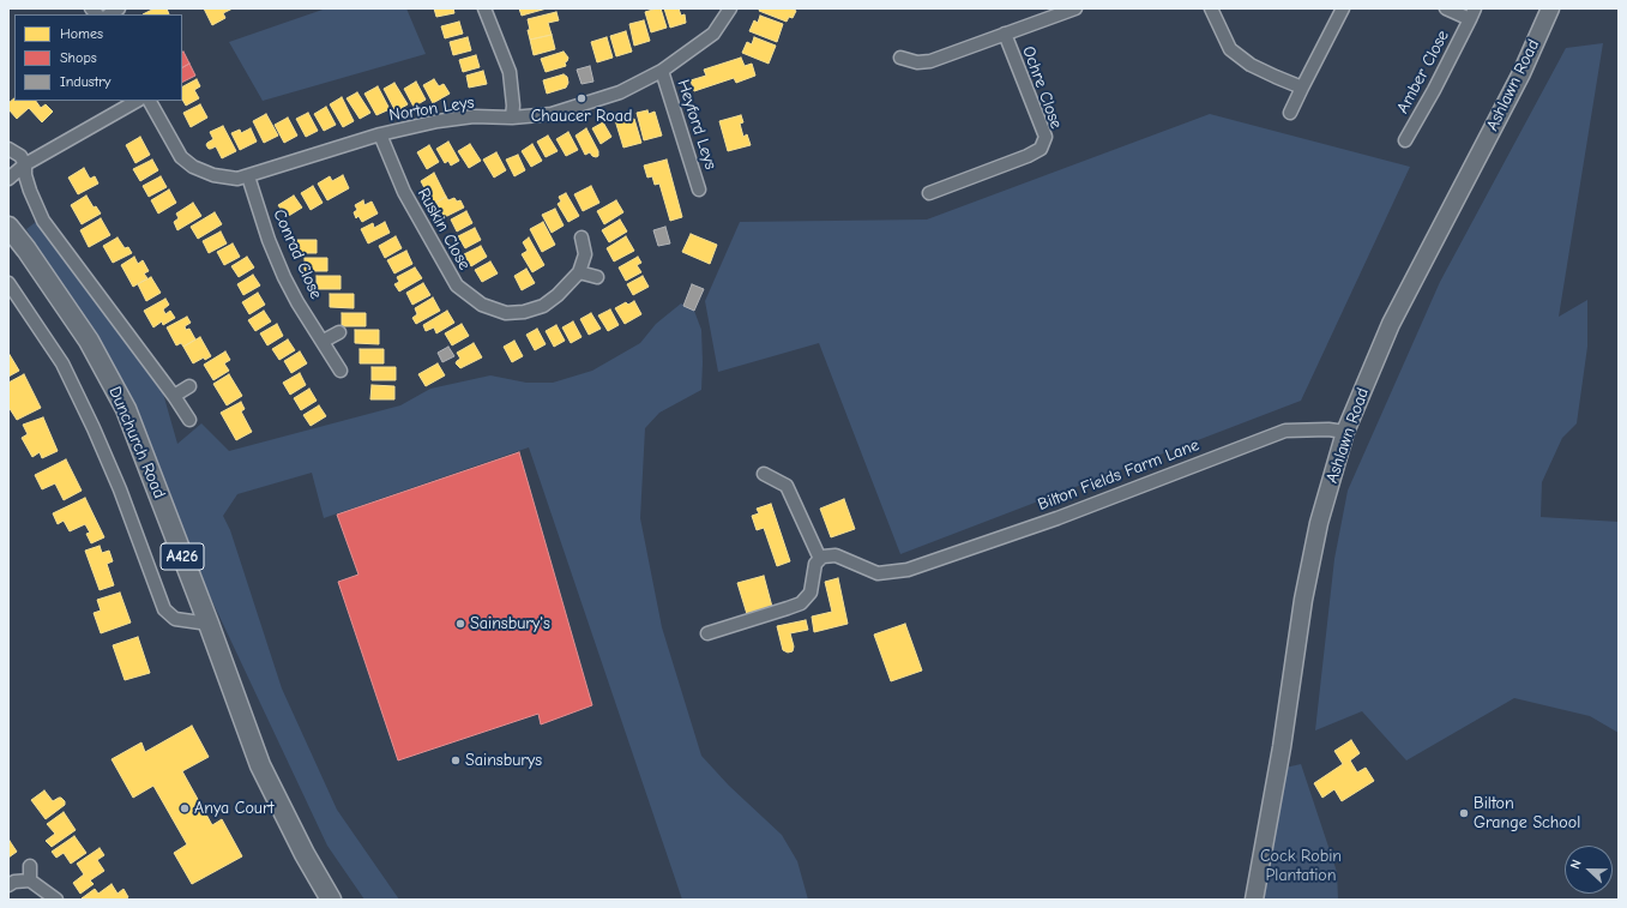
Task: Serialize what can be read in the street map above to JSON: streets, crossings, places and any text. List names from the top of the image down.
{
  "streets": {
    "highway": ["Dunchurch Road", "A426"],
    "main road": ["Ashlawn Road"],
    "street": [
      "Amber Close",
      "Ochre Close",
      "Norton Leys",
      "Heyford Leys",
      "Ruskin Close",
      "Conrad Close",
      "Bilton Fields Farm Lane"
    ]
  },
  "crossings": [
    ["Ashlawn Road", "Bilton Fields Farm Lane"],
    ["Norton Leys", "Heyford Leys"],
    ["Norton Leys", "Ruskin Close"],
    ["Norton Leys", "Conrad Close"]
  ],
  "parks": ["Cock Robin Plantation"],
  "places": [
    "Chaucer Road",
    "Sainsbury's",
    "Sainsburys",
    "Anya Court",
    "Bilton Grange School"
  ],
  "legend": ["Homes", "Shops", "Industry"],
  "north": "left"
}
